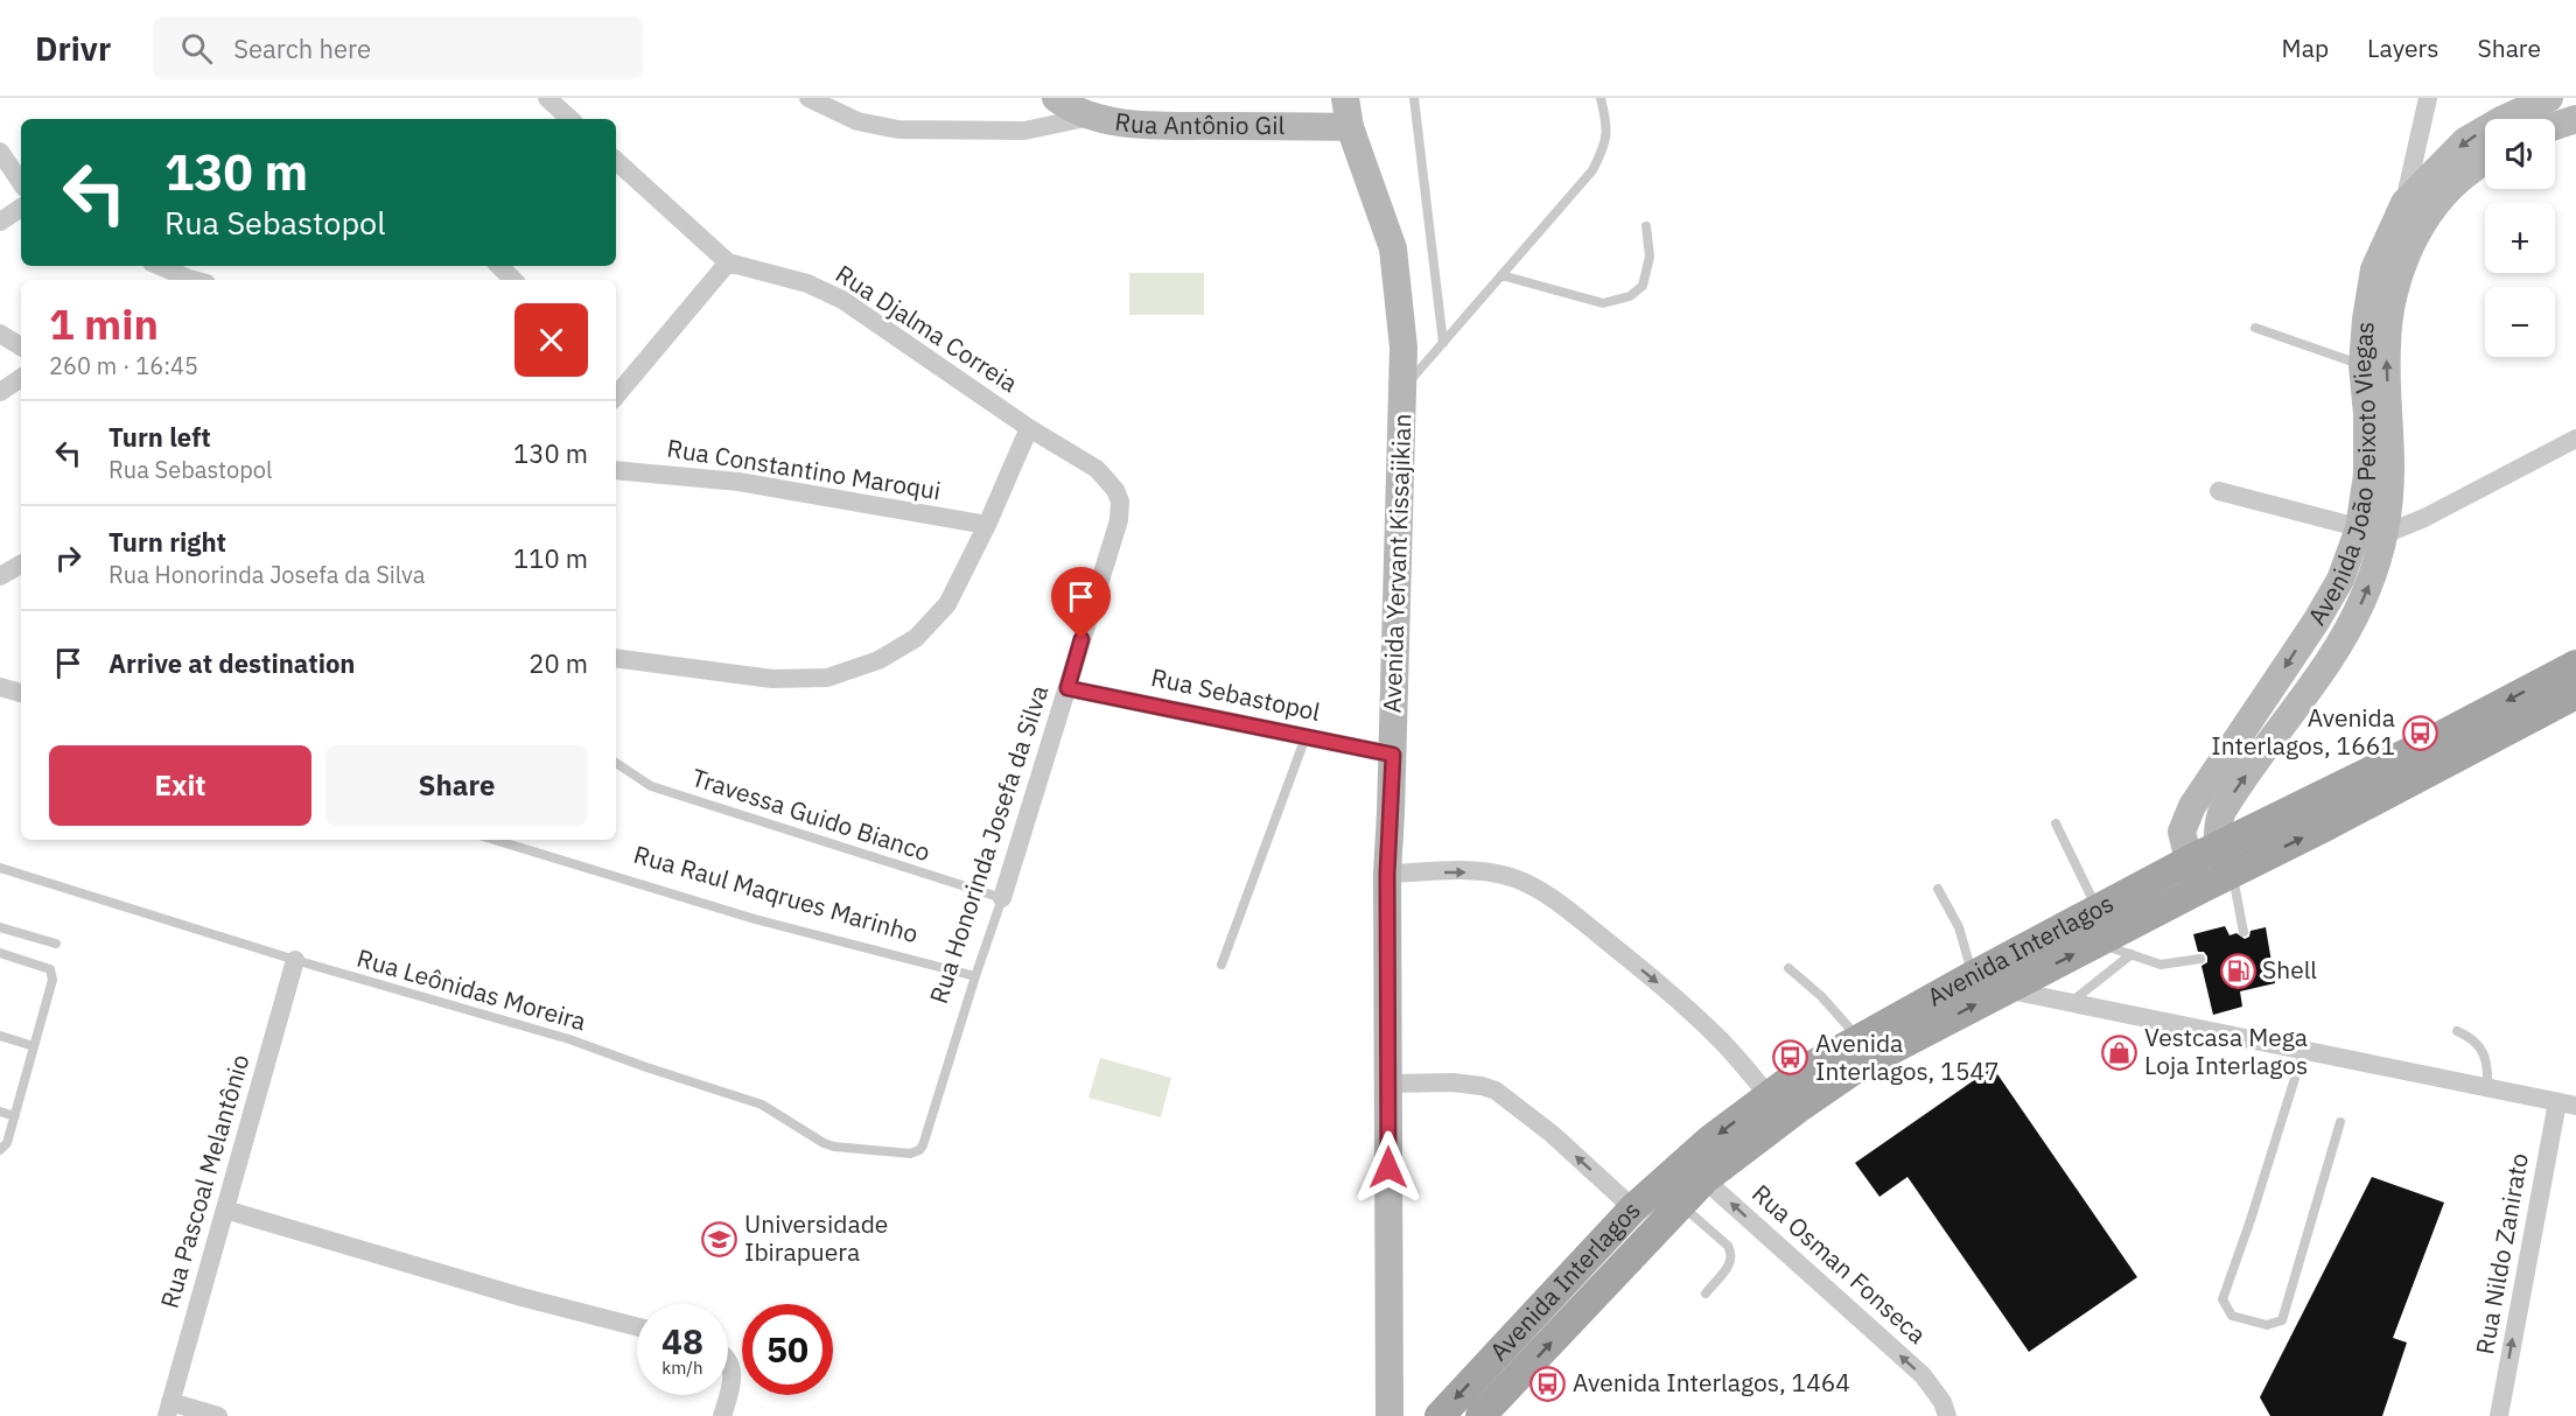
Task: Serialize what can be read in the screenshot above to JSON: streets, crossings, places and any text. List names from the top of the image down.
{
  "streets": {
    "main road": ["Avenida Interlagos"],
    "street": [
      "Rua Antônio Gil",
      "Rua Djalma Correia",
      "Rua Constantino Maroqui",
      "Avenida João Peixoto Viegas",
      "Avenida Yervant Kissajikian",
      "Rua Sebastopol",
      "Rua Honorinda Josefa da Silva",
      "Rua Pascoal Melantônio",
      "Rua Nildo Zanirato",
      "Rua Osman Fonseca"
    ],
    "lane": ["Travessa Guido Bianco", "Rua Raul Maqrues Marinho", "Rua Leônidas Moreira"]
  },
  "crossings": [
    ["Rua Antônio Gil", "Avenida Yervant Kissajikian"],
    ["Rua Djalma Correia", "Rua Honorinda Josefa da Silva"],
    ["Avenida João Peixoto Viegas", "Avenida Interlagos"],
    ["Avenida Yervant Kissajikian", "Rua Sebastopol"],
    ["Rua Sebastopol", "Rua Honorinda Josefa da Silva"],
    ["Travessa Guido Bianco", "Rua Honorinda Josefa da Silva"],
    ["Rua Honorinda Josefa da Silva", "Rua Raul Maqrues Marinho"],
    ["Rua Honorinda Josefa da Silva", "Rua Leônidas Moreira"],
    ["Avenida Interlagos", "Rua Osman Fonseca"],
    ["Rua Leônidas Moreira", "Rua Pascoal Melantônio"]
  ],
  "one_way": ["Rua Nildo Zanirato", "Rua Osman Fonseca"],
  "places": {
    "bus stop": ["Avenida Interlagos, 1661", "Avenida Interlagos, 1547", "Avenida Interlagos, 1464"],
    "fuel station": ["Shell"],
    "shop": ["Vestcasa Mega Loja Interlagos"],
    "school or university": ["Universidade Ibirapuera"]
  },
  "page": {
    "header": "Drivr",
    "search": "Search here",
    "nav": ["Map", "Layers", "Share"],
    "map_buttons": ["+", "−"],
    "turn": ["130 m", "Rua Sebastopol"],
    "heading": ["1 min", "260 m · 16:45"],
    "list": [
      {
        "name": "Turn left",
        "note": "Rua Sebastopol",
        "value": "130 m"
      },
      {
        "name": "Turn right",
        "note": "Rua Honorinda Josefa da Silva",
        "value": "110 m"
      },
      {
        "name": "Arrive at destination",
        "value": "20 m"
      }
    ],
    "buttons": ["Exit", "Share"],
    "speed": "48 km/h",
    "limit": "50"
  }
}
